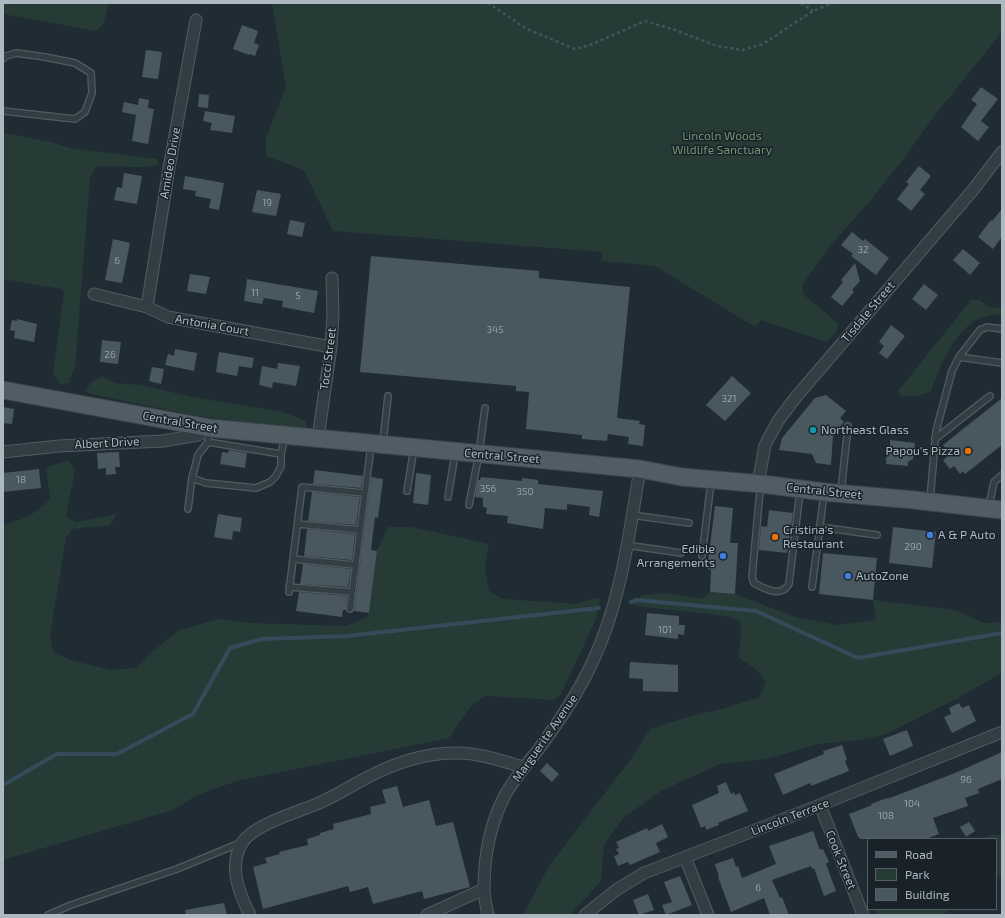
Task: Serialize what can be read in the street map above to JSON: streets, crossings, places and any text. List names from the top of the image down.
{
  "streets": {
    "main road": ["Central Street"],
    "street": [
      "Amideo Drive",
      "Tisdale Street",
      "Antonia Court",
      "Tocci Street",
      "Albert Drive",
      "Marguerite Avenue",
      "Lincoln Terrace",
      "Cook Street"
    ]
  },
  "crossings": [
    ["Amideo Drive", "Antonia Court"],
    ["Tisdale Street", "Central Street"],
    ["Antonia Court", "Tocci Street"],
    ["Tocci Street", "Central Street"],
    ["Central Street", "Albert Drive"],
    ["Central Street", "Marguerite Avenue"],
    ["Lincoln Terrace", "Cook Street"]
  ],
  "parks": ["Lincoln Woods Wildlife Sanctuary"],
  "places": [
    "Northeast Glass",
    "Papou's Pizza",
    "A & P Auto",
    "Cristina's Restaurant",
    "Edible Arrangements",
    "AutoZone"
  ],
  "house_numbers": [
    "19",
    "32",
    "6",
    "11",
    "5",
    "345",
    "26",
    "321",
    "18",
    "356",
    "350",
    "290",
    "101",
    "96",
    "104",
    "108",
    "6"
  ],
  "legend": ["Road", "Park", "Building"]
}
